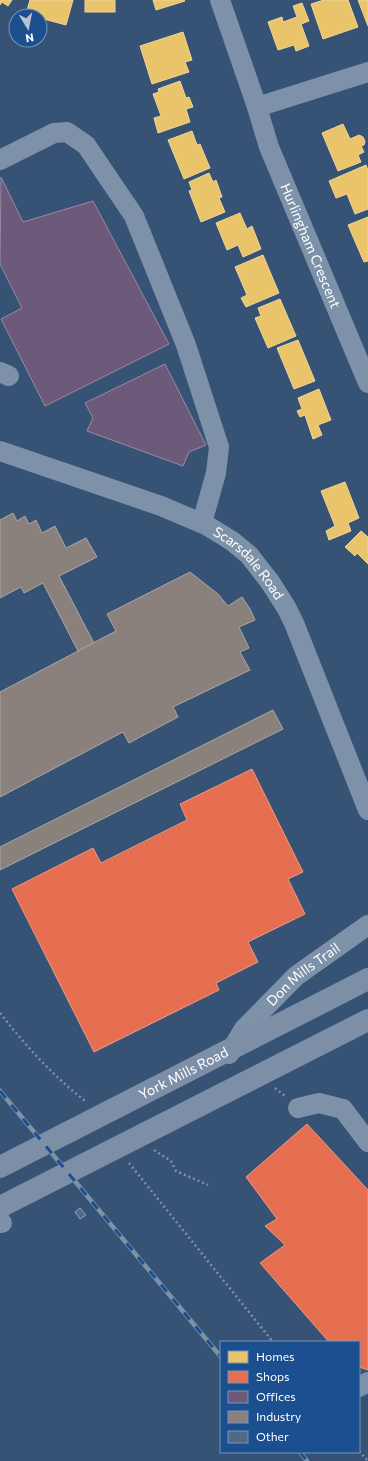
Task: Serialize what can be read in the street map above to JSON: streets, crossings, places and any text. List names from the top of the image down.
{
  "streets": {
    "main road": ["York Mills Road"],
    "street": ["Hurlingham Crescent", "Scarsdale Road", "Don Mills Trail"]
  },
  "legend": [
    "Homes",
    "Shops",
    "Offices",
    "Industry",
    "Other"
  ],
  "north": "bottom"
}
